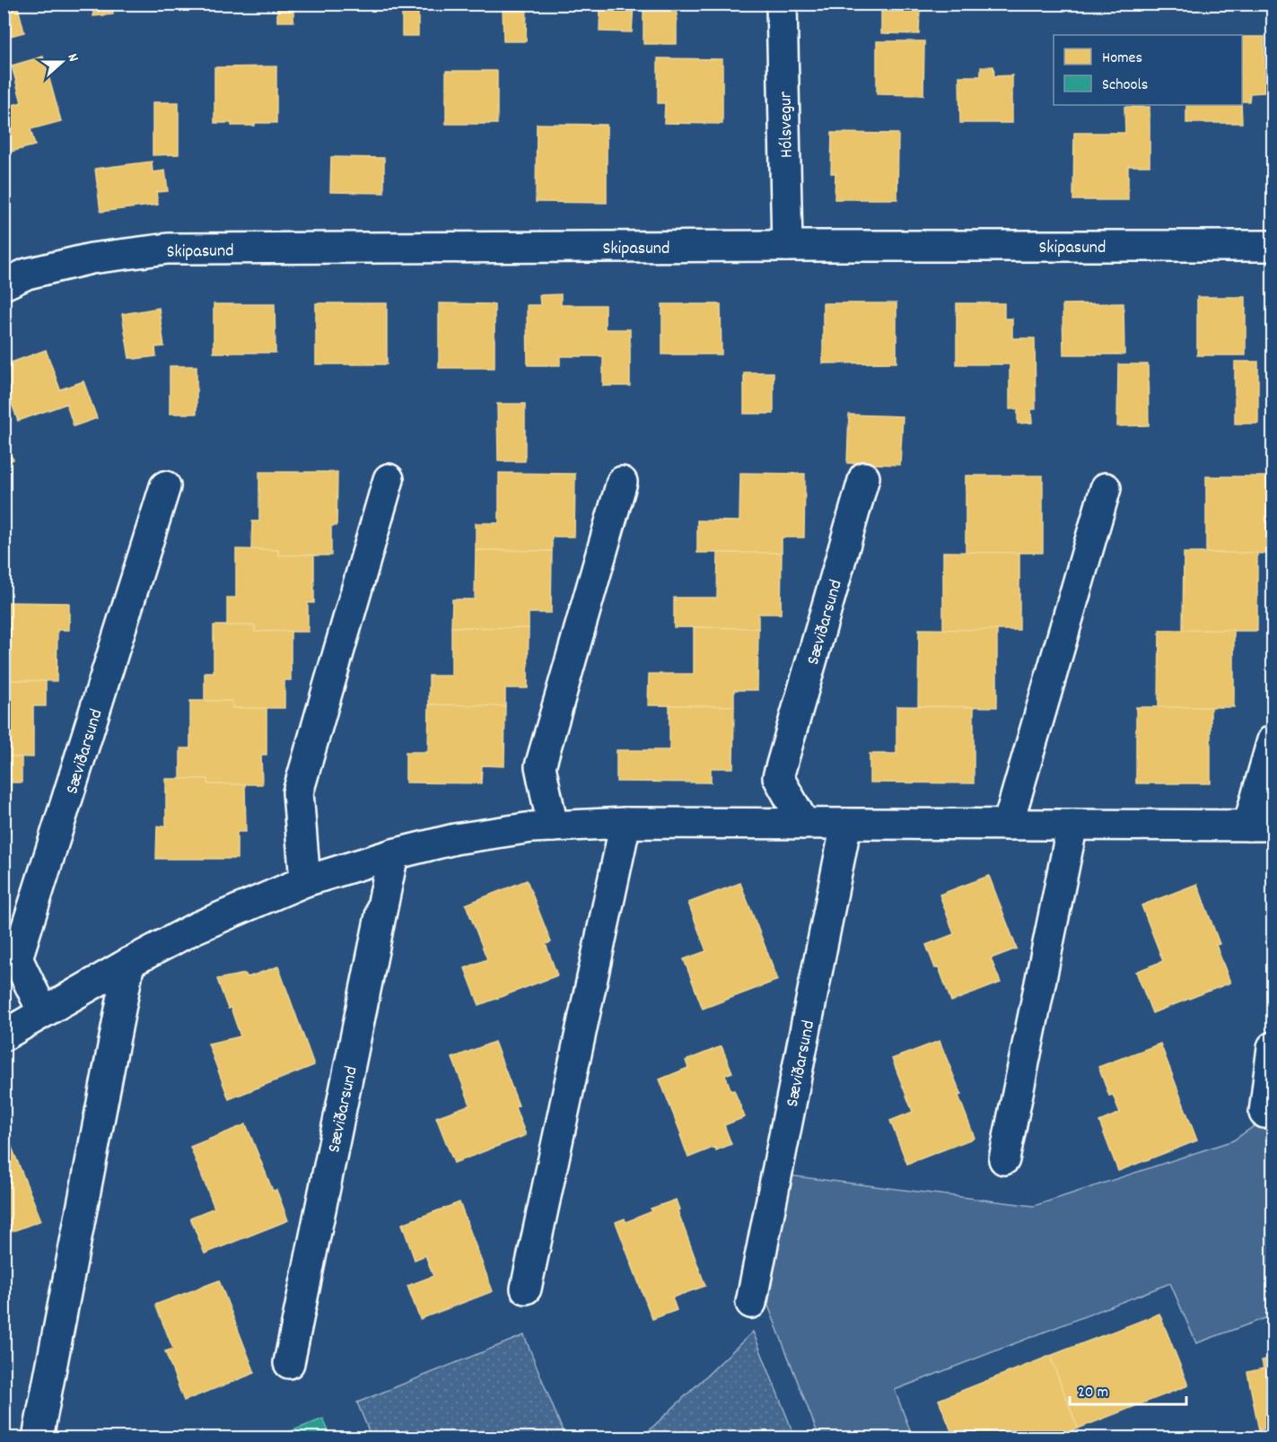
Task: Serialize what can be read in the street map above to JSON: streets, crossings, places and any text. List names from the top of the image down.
{
  "streets": {
    "street": ["Hólsvegur", "Skipasund", "Sæviðarsund"]
  },
  "crossings": [
    ["Hólsvegur", "Skipasund"]
  ],
  "legend": ["Homes", "Schools"],
  "scale_bar": "20 m",
  "north": "right"
}
